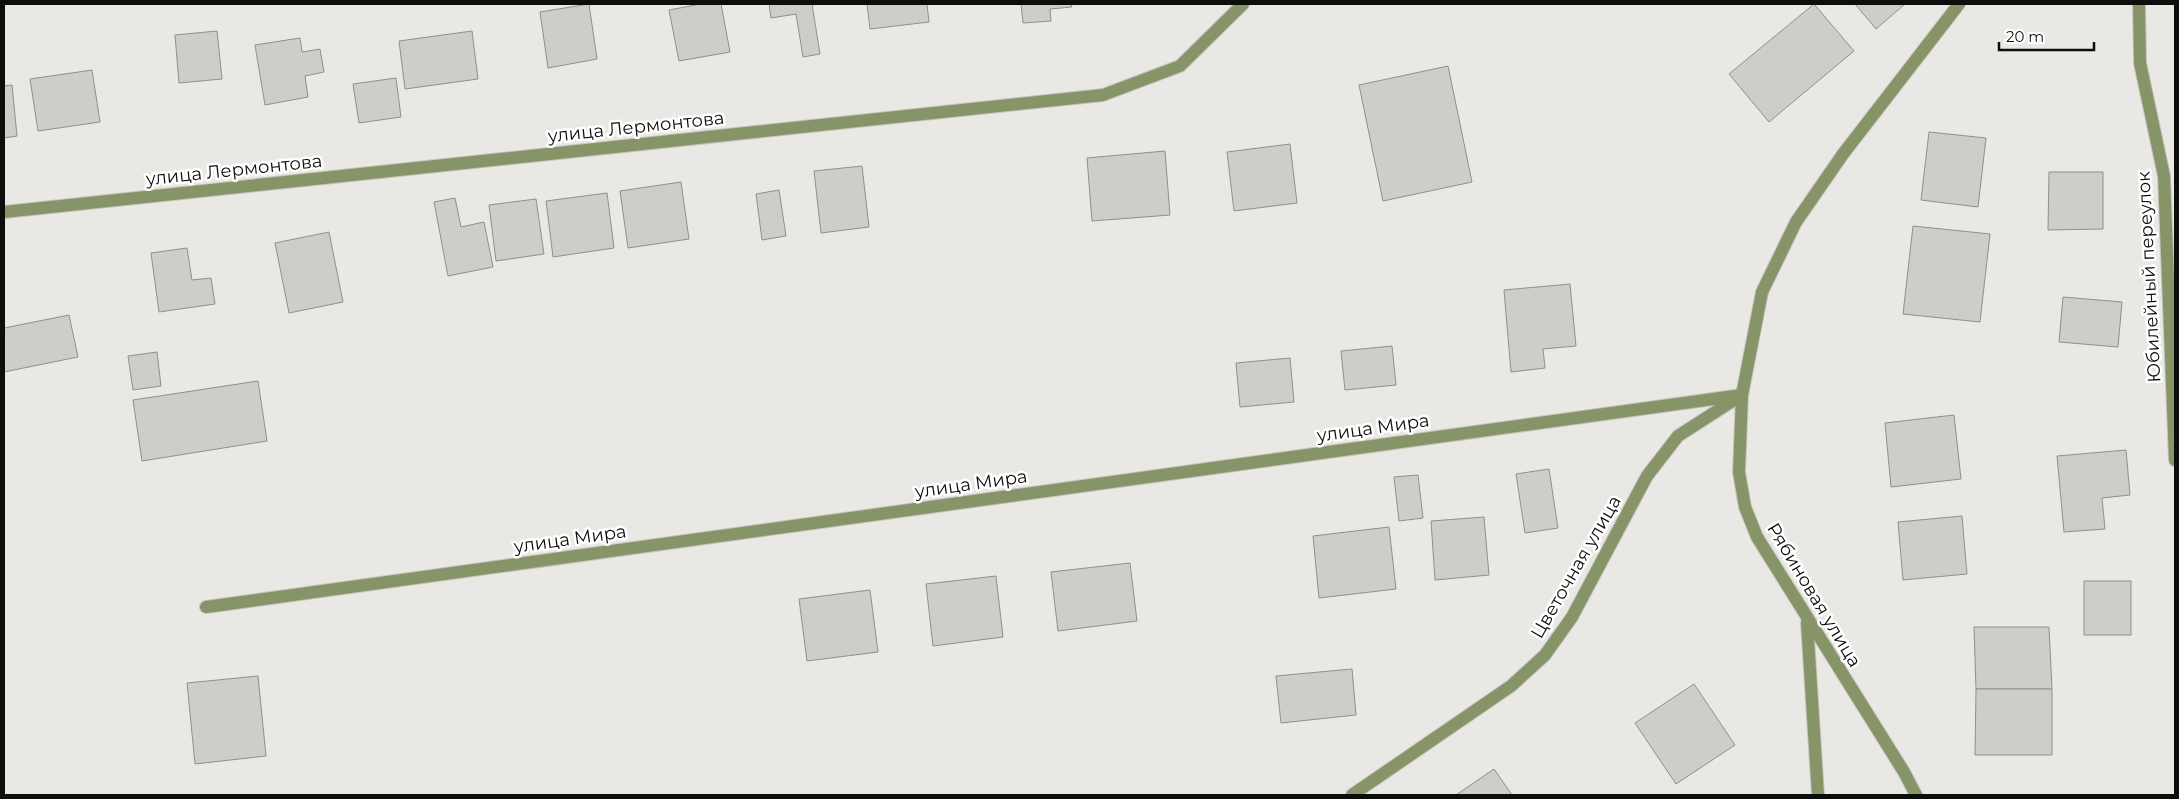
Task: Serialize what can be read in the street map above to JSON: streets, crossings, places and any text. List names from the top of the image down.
{
  "streets": {
    "street": [
      "улица Лермонтова",
      "Юбилейный переулок",
      "улица Мира",
      "Цветочная улица",
      "Рябиновая улица"
    ]
  },
  "crossings": [
    ["улица Мира", "Цветочная улица"],
    ["улица Мира", "Рябиновая улица"],
    ["Цветочная улица", "Рябиновая улица"]
  ],
  "scale_bar": "20 m"
}
